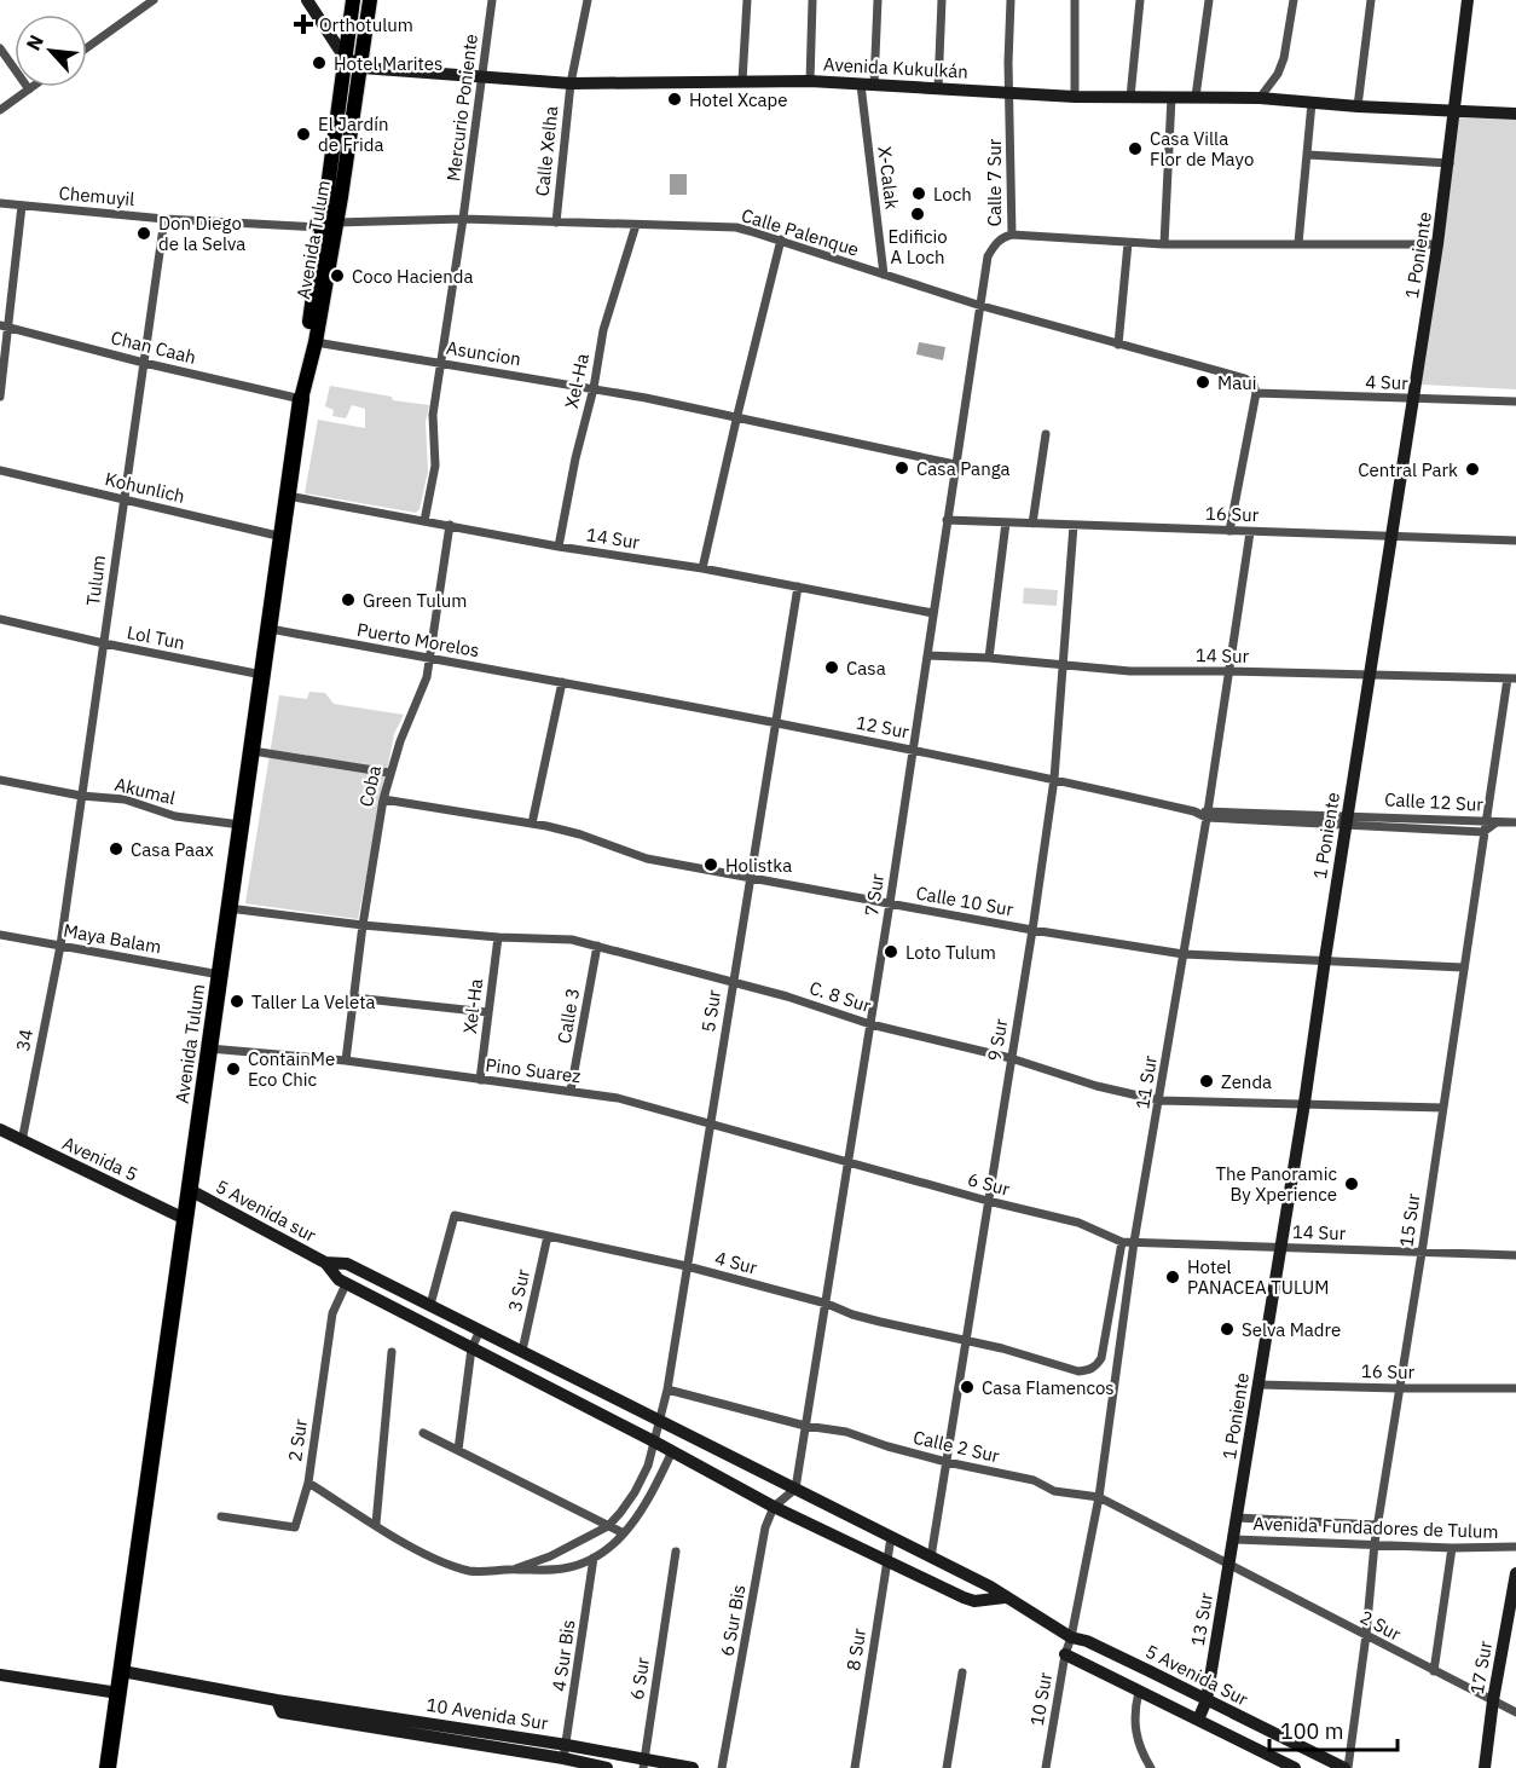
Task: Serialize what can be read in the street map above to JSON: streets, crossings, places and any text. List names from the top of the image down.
{
  "streets": {
    "highway": ["Avenida Tulum"],
    "street": [
      "Avenida Kukulkán",
      "Mercurio Poniente",
      "Calle Xelha",
      "X-Calak",
      "Calle 7 Sur",
      "Chemuyil",
      "Calle Palenque",
      "1 Poniente",
      "Chan Caah",
      "Asuncion",
      "Xel-Ha",
      "4 Sur",
      "Kohunlich",
      "16 Sur",
      "14 Sur",
      "Tulum",
      "Lol Tun",
      "Puerto Morelos",
      "12 Sur",
      "Coba",
      "Akumal",
      "Calle 12 Sur",
      "7 Sur",
      "Calle 10 Sur",
      "Maya Balam",
      "C. 8 Sur",
      "5 Sur",
      "Calle 3",
      "34",
      "9 Sur",
      "Pino Suarez",
      "11 Sur",
      "Avenida 5",
      "6 Sur",
      "5 Avenida sur",
      "15 Sur",
      "3 Sur",
      "2 Sur",
      "Calle 2 Sur",
      "Avenida Fundadores de Tulum",
      "13 Sur",
      "6 Sur Bis",
      "8 Sur",
      "4 Sur Bis",
      "17 Sur",
      "5 Avenida Sur",
      "10 Sur",
      "10 Avenida Sur"
    ]
  },
  "crossings": [
    ["Avenida Kukulkán", "Mercurio Poniente"],
    ["Avenida Kukulkán", "Calle Xelha"],
    ["Avenida Kukulkán", "X-Calak"],
    ["Avenida Kukulkán", "Calle 7 Sur"],
    ["Avenida Kukulkán", "Avenida Tulum"],
    ["Avenida Kukulkán", "1 Poniente"],
    ["Mercurio Poniente", "Calle Palenque"],
    ["Calle Xelha", "Calle Palenque"],
    ["X-Calak", "Calle Palenque"],
    ["Calle 7 Sur", "Calle Palenque"],
    ["Calle 7 Sur", "7 Sur"],
    ["Chemuyil", "Calle Palenque"],
    ["Chemuyil", "Avenida Tulum"],
    ["Chemuyil", "Tulum"],
    ["Calle Palenque", "Avenida Tulum"],
    ["Calle Palenque", "Xel-Ha"],
    ["Calle Palenque", "4 Sur"],
    ["Calle Palenque", "7 Sur"],
    ["Avenida Tulum", "Chan Caah"],
    ["Avenida Tulum", "Asuncion"],
    ["Avenida Tulum", "Kohunlich"],
    ["Avenida Tulum", "14 Sur"],
    ["Avenida Tulum", "Lol Tun"],
    ["Avenida Tulum", "Puerto Morelos"],
    ["Avenida Tulum", "Akumal"],
    ["Avenida Tulum", "Maya Balam"],
    ["Avenida Tulum", "C. 8 Sur"],
    ["Avenida Tulum", "Pino Suarez"],
    ["Avenida Tulum", "Avenida 5"],
    ["Avenida Tulum", "5 Avenida sur"],
    ["1 Poniente", "4 Sur"],
    ["1 Poniente", "16 Sur"],
    ["1 Poniente", "14 Sur"],
    ["1 Poniente", "Calle 12 Sur"],
    ["1 Poniente", "Calle 10 Sur"],
    ["1 Poniente", "C. 8 Sur"],
    ["1 Poniente", "2 Sur"],
    ["1 Poniente", "Calle 2 Sur"],
    ["1 Poniente", "Avenida Fundadores de Tulum"],
    ["1 Poniente", "13 Sur"],
    ["Chan Caah", "Tulum"],
    ["Asuncion", "Xel-Ha"],
    ["Xel-Ha", "14 Sur"],
    ["Xel-Ha", "C. 8 Sur"],
    ["Xel-Ha", "Pino Suarez"],
    ["4 Sur", "14 Sur"],
    ["4 Sur", "7 Sur"],
    ["4 Sur", "5 Sur"],
    ["4 Sur", "9 Sur"],
    ["4 Sur", "6 Sur"],
    ["4 Sur", "3 Sur"],
    ["4 Sur", "5 Avenida Sur"],
    ["Kohunlich", "Tulum"],
    ["16 Sur", "7 Sur"],
    ["16 Sur", "9 Sur"],
    ["16 Sur", "11 Sur"],
    ["16 Sur", "15 Sur"],
    ["14 Sur", "Coba"],
    ["14 Sur", "7 Sur"],
    ["14 Sur", "5 Sur"],
    ["14 Sur", "9 Sur"],
    ["14 Sur", "11 Sur"],
    ["14 Sur", "6 Sur"],
    ["14 Sur", "15 Sur"],
    ["Tulum", "Lol Tun"],
    ["Tulum", "Akumal"],
    ["Tulum", "Maya Balam"],
    ["Tulum", "34"],
    ["Puerto Morelos", "12 Sur"],
    ["Puerto Morelos", "Coba"],
    ["12 Sur", "Calle 12 Sur"],
    ["12 Sur", "7 Sur"],
    ["12 Sur", "5 Sur"],
    ["12 Sur", "9 Sur"],
    ["Coba", "Calle 10 Sur"],
    ["Coba", "C. 8 Sur"],
    ["Coba", "Pino Suarez"],
    ["Calle 12 Sur", "11 Sur"],
    ["Calle 12 Sur", "15 Sur"],
    ["7 Sur", "Calle 10 Sur"],
    ["7 Sur", "C. 8 Sur"],
    ["7 Sur", "Pino Suarez"],
    ["7 Sur", "6 Sur"],
    ["7 Sur", "Calle 2 Sur"],
    ["7 Sur", "5 Avenida Sur"],
    ["Calle 10 Sur", "5 Sur"],
    ["Calle 10 Sur", "9 Sur"],
    ["Calle 10 Sur", "11 Sur"],
    ["Calle 10 Sur", "15 Sur"],
    ["Maya Balam", "34"],
    ["C. 8 Sur", "5 Sur"],
    ["C. 8 Sur", "Calle 3"],
    ["C. 8 Sur", "9 Sur"],
    ["C. 8 Sur", "11 Sur"],
    ["C. 8 Sur", "15 Sur"],
    ["5 Sur", "Pino Suarez"],
    ["5 Sur", "Calle 2 Sur"],
    ["5 Sur", "5 Avenida Sur"],
    ["Calle 3", "Pino Suarez"],
    ["34", "Avenida 5"],
    ["9 Sur", "6 Sur"],
    ["9 Sur", "Calle 2 Sur"],
    ["9 Sur", "5 Avenida Sur"],
    ["Pino Suarez", "6 Sur"],
    ["11 Sur", "Calle 2 Sur"],
    ["11 Sur", "5 Avenida Sur"],
    ["11 Sur", "10 Sur"],
    ["6 Sur", "10 Avenida Sur"],
    ["5 Avenida sur", "5 Avenida Sur"],
    ["15 Sur", "2 Sur"],
    ["15 Sur", "Avenida Fundadores de Tulum"],
    ["15 Sur", "5 Avenida Sur"],
    ["3 Sur", "5 Avenida Sur"],
    ["2 Sur", "Calle 2 Sur"],
    ["2 Sur", "13 Sur"],
    ["2 Sur", "17 Sur"],
    ["Calle 2 Sur", "13 Sur"],
    ["13 Sur", "5 Avenida Sur"],
    ["8 Sur", "5 Avenida Sur"],
    ["4 Sur Bis", "10 Avenida Sur"],
    ["5 Avenida Sur", "10 Sur"]
  ],
  "places": {
    "health": ["Orthotulum"],
    "other": [
      "Hotel Marites",
      "Hotel Xcape",
      "El Jardín de Frida",
      "Casa Villa Flor de Mayo",
      "Loch",
      "Edificio A Loch",
      "Don Diego de la Selva",
      "Coco Hacienda",
      "Maui",
      "Casa Panga",
      "Central Park",
      "Green Tulum",
      "Casa",
      "Casa Paax",
      "Holistka",
      "Loto Tulum",
      "Taller La Veleta",
      "ContainMe Eco Chic",
      "Zenda",
      "The Panoramic By Xperience",
      "Hotel PANACEA TULUM",
      "Selva Madre",
      "Casa Flamencos"
    ]
  },
  "scale_bar": "100 m",
  "north": "top left"
}
